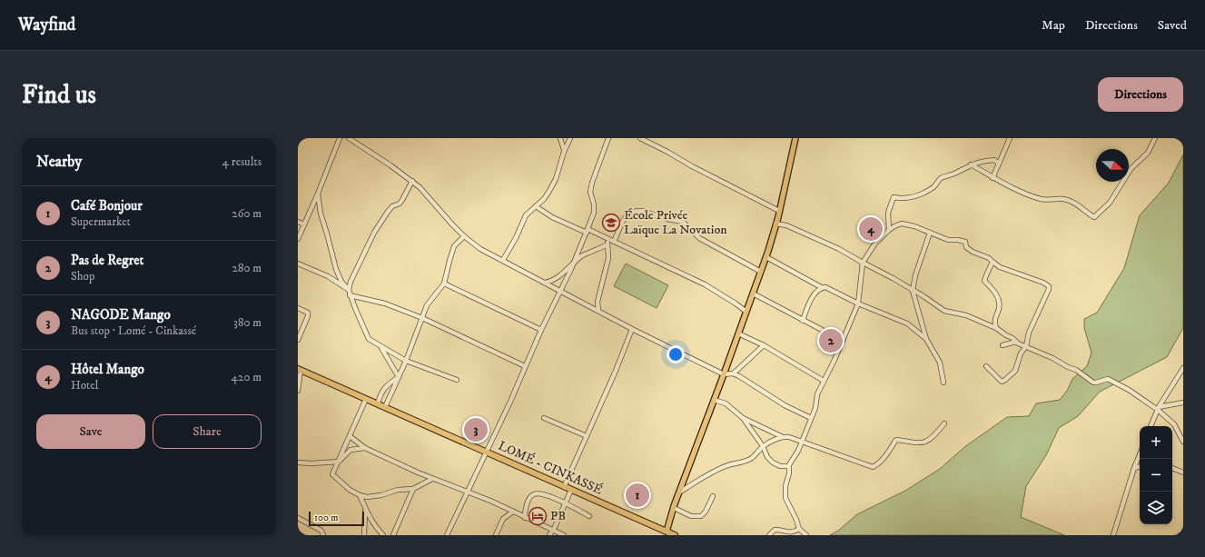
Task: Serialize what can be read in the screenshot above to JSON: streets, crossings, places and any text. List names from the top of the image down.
{
  "streets": {
    "highway": ["LOMÉ - CINKASSÉ"]
  },
  "places": {
    "school or university": ["École Privée Laïque La Novation"],
    "hotel": ["PB"]
  },
  "scale_bar": "100 m",
  "north": "right",
  "page": {
    "header": "Wayfind",
    "nav": ["Map", "Directions", "Saved"],
    "buttons": [
      "Directions",
      ["Save", "Share"]
    ],
    "title": "Find us",
    "heading": ["Nearby", "4 results"],
    "list": [
      {
        "mark": "1",
        "name": "Café Bonjour",
        "note": "Supermarket",
        "value": "260 m"
      },
      {
        "mark": "2",
        "name": "Pas de Regret",
        "note": "Shop",
        "value": "280 m"
      },
      {
        "mark": "3",
        "name": "NAGODE Mango",
        "note": "Bus stop · Lomé - Cinkassé",
        "value": "380 m"
      },
      {
        "mark": "4",
        "name": "Hôtel Mango",
        "note": "Hotel",
        "value": "420 m"
      }
    ],
    "pins": [
      "4",
      "2",
      "3",
      "1"
    ],
    "map_buttons": ["+", "−"],
    "scale": "100 m"
  }
}
